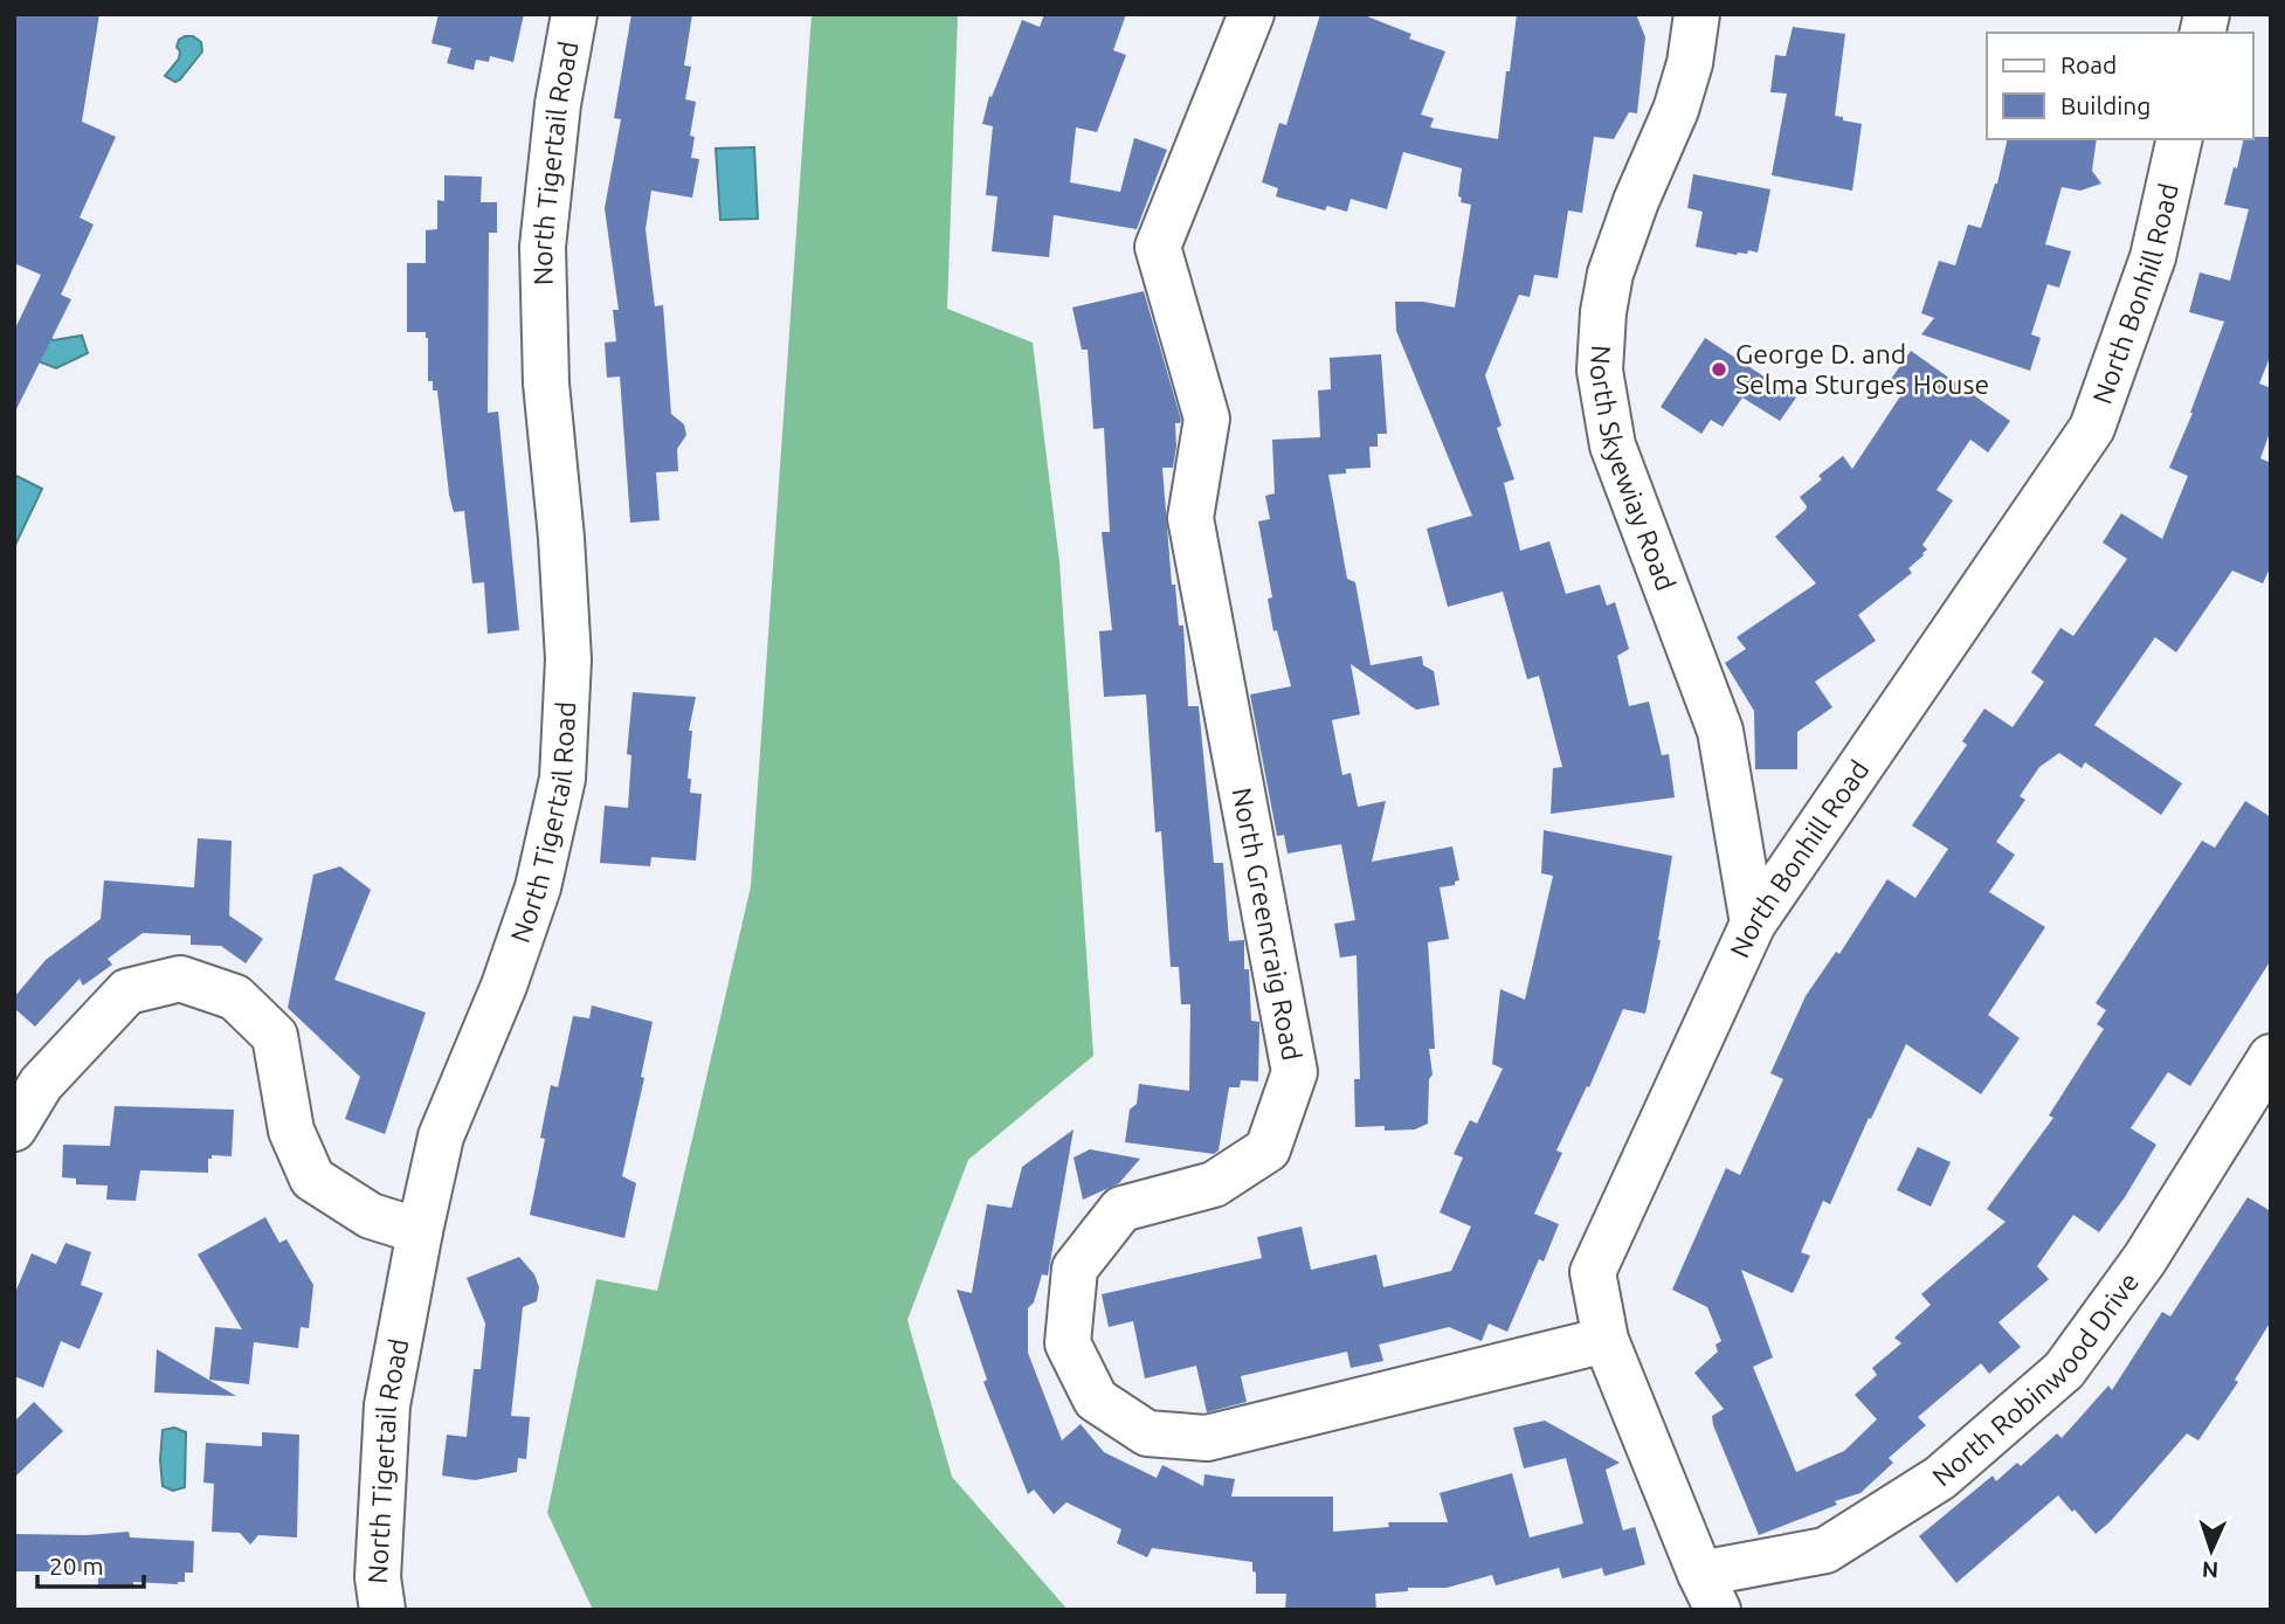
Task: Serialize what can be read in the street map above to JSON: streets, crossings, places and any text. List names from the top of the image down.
{
  "streets": {
    "street": [
      "North Tigertail Road",
      "North Bonhill Road",
      "North Skyewiay Road",
      "North Greencraig Road",
      "North Robinwood Drive"
    ]
  },
  "crossings": [
    ["North Bonhill Road", "North Skyewiay Road"],
    ["North Bonhill Road", "North Greencraig Road"],
    ["North Bonhill Road", "North Robinwood Drive"]
  ],
  "places": ["George D. and Selma Sturges House"],
  "legend": ["Road", "Building"],
  "scale_bar": "20 m",
  "north": "bottom"
}
